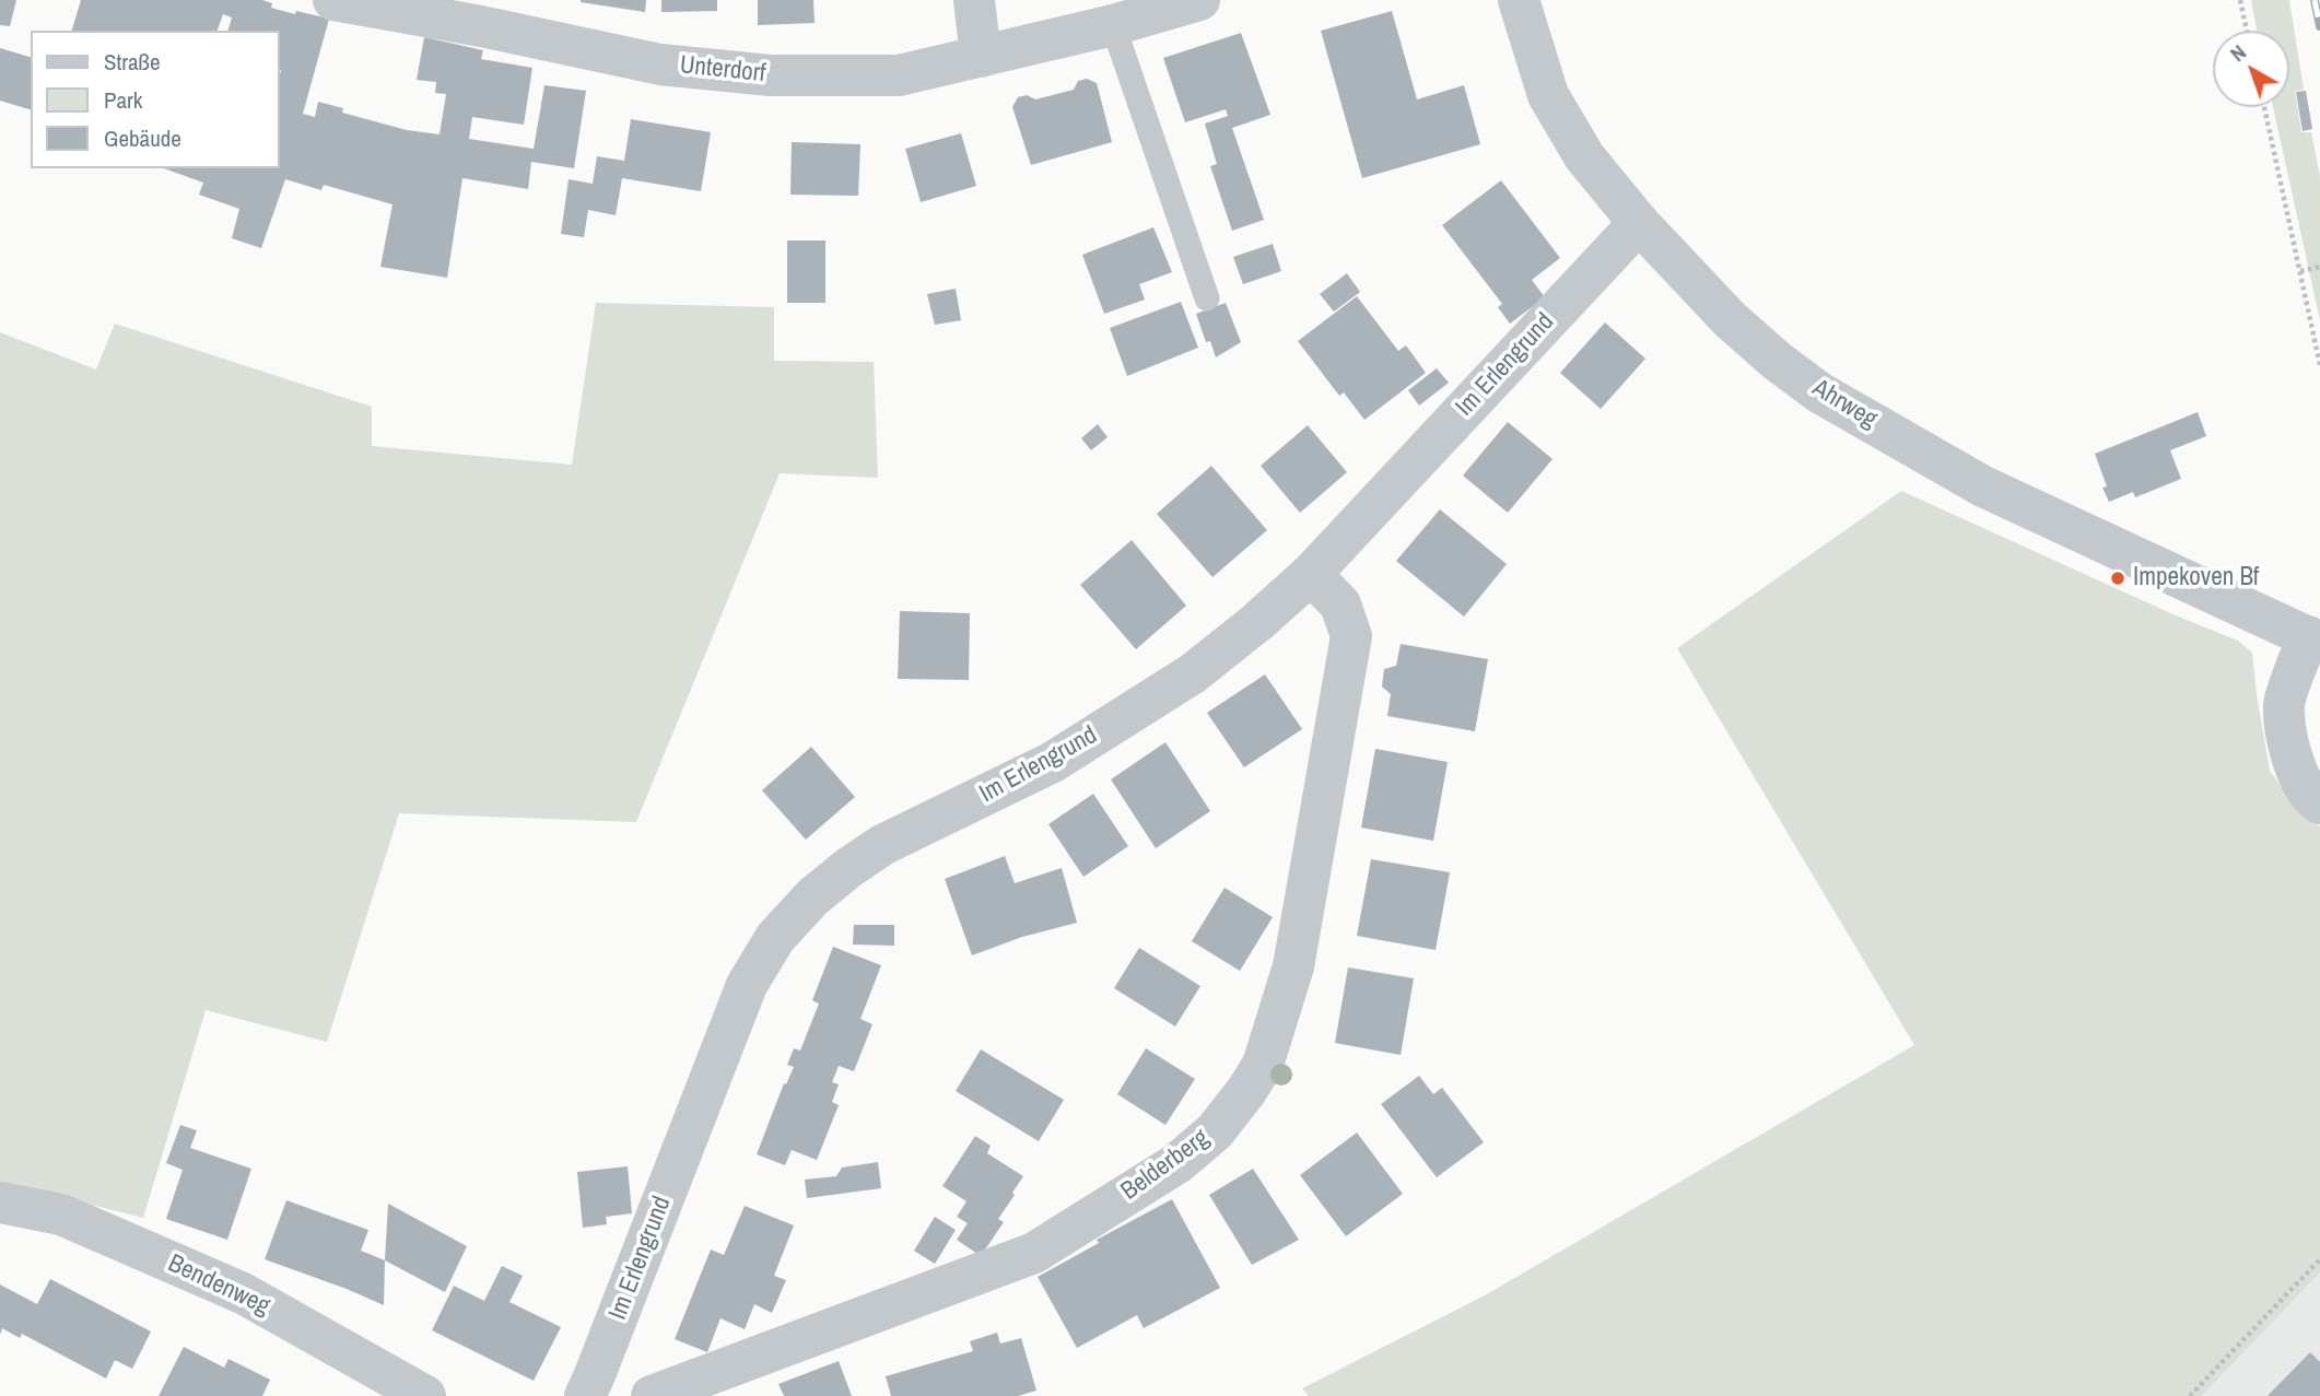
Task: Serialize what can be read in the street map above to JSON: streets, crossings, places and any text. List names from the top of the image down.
{
  "streets": {
    "street": [
      "Unterdorf",
      "Im Erlengrund",
      "Ahrweg",
      "Belderberg",
      "Bendenweg"
    ]
  },
  "crossings": [
    ["Im Erlengrund", "Ahrweg"],
    ["Im Erlengrund", "Belderberg"]
  ],
  "places": ["Impekoven Bf"],
  "legend": ["Straße", "Park", "Gebäude"],
  "north": "top left"
}
